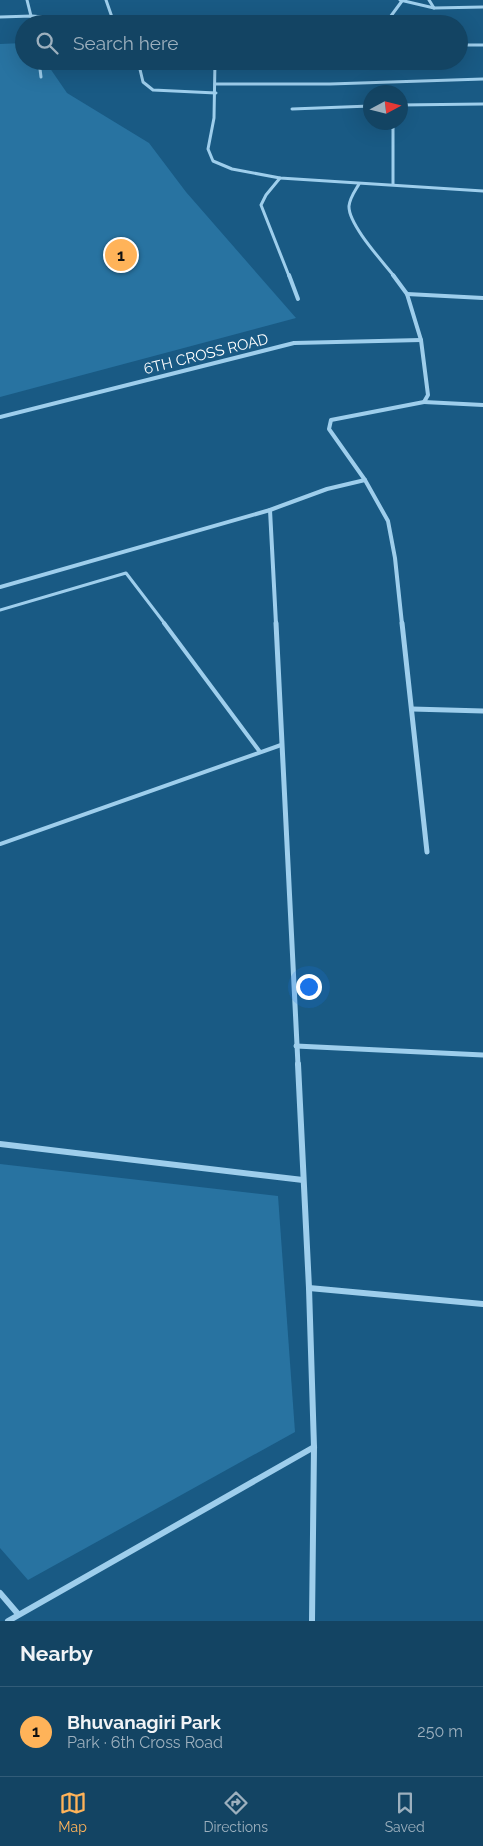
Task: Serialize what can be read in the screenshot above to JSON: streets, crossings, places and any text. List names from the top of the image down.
{
  "streets": {
    "street": ["6TH CROSS ROAD"]
  },
  "north": "right",
  "page": {
    "search": "Search here",
    "pins": "1",
    "heading": "Nearby",
    "list": [
      {
        "mark": "1",
        "name": "Bhuvanagiri Park",
        "note": "Park · 6th Cross Road",
        "value": "250 m"
      }
    ],
    "nav": ["Map", "Directions", "Saved"]
  }
}
